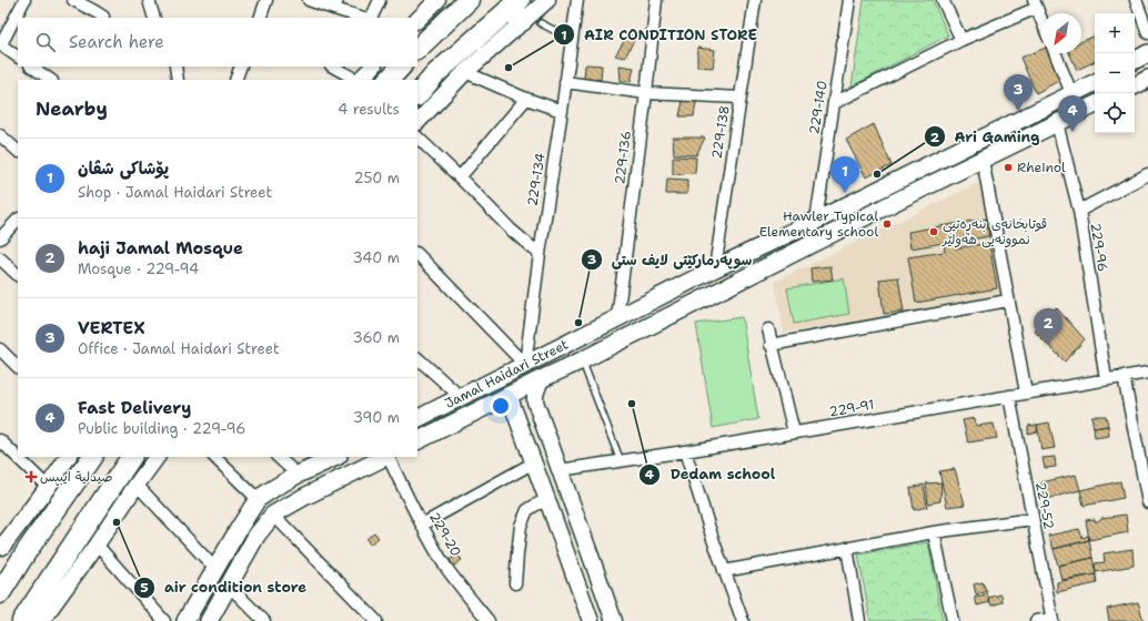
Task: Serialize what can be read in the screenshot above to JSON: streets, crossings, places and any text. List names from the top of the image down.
{
  "streets": {
    "main road": ["Jamal Haidari Street"],
    "street": [
      "229-140",
      "229-138",
      "229-136",
      "229-134",
      "229-96",
      "229-91",
      "229-52",
      "229-20"
    ]
  },
  "crossings": [
    ["229-140", "Jamal Haidari Street"],
    ["229-138", "Jamal Haidari Street"],
    ["229-136", "Jamal Haidari Street"],
    ["229-134", "Jamal Haidari Street"],
    ["229-96", "Jamal Haidari Street"],
    ["229-96", "229-91"],
    ["229-91", "229-52"]
  ],
  "places": {
    "other": [
      "AIR CONDITION STORE",
      "Rheinol",
      "Ari Gaming",
      "Hawler Typical Elementary school",
      "قوتابخانەی بنەڕەتیی نموونەیی هەولێر",
      "سوپەرمارکێتی لایف ستی",
      "Dedam school",
      "air condition store"
    ],
    "health": ["صيدلية ایبپس"]
  },
  "north": "bottom left",
  "page": {
    "map_buttons": ["+", "−"],
    "search": "Search here",
    "pins": [
      "3",
      "4",
      "1",
      "2"
    ],
    "heading": ["Nearby", "4 results"],
    "list": [
      {
        "mark": "1",
        "name": "پۆشاکی شڤان",
        "note": "Shop · Jamal Haidari Street",
        "value": "250 m"
      },
      {
        "mark": "2",
        "name": "haji Jamal Mosque",
        "note": "Mosque · 229-94",
        "value": "340 m"
      },
      {
        "mark": "3",
        "name": "VERTEX",
        "note": "Office · Jamal Haidari Street",
        "value": "360 m"
      },
      {
        "mark": "4",
        "name": "Fast Delivery",
        "note": "Public building · 229-96",
        "value": "390 m"
      }
    ]
  }
}
